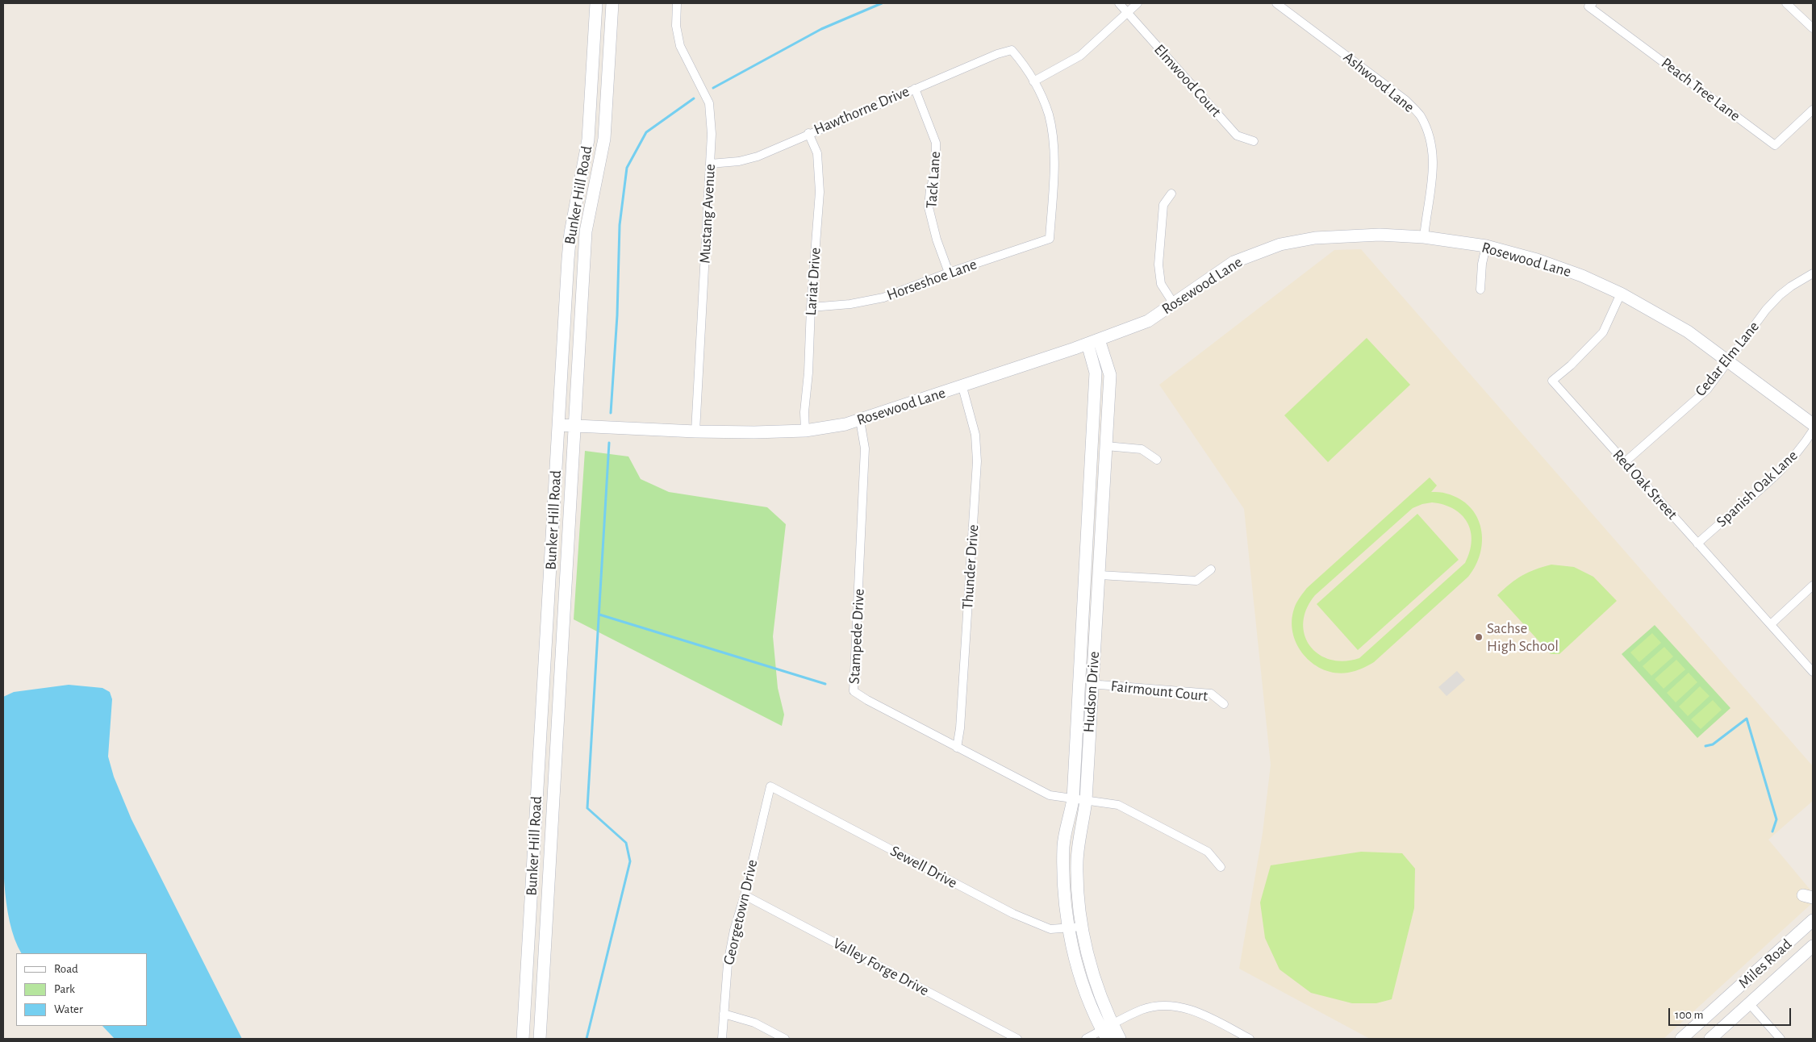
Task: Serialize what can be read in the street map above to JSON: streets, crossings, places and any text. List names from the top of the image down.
{
  "streets": {
    "street": [
      "Elmwood Court",
      "Ashwood Lane",
      "Peach Tree Lane",
      "Hawthorne Drive",
      "Tack Lane",
      "Bunker Hill Road",
      "Mustang Avenue",
      "Rosewood Lane",
      "Horseshoe Lane",
      "Lariat Drive",
      "Cedar Elm Lane",
      "Red Oak Street",
      "Spanish Oak Lane",
      "Thunder Drive",
      "Stampede Drive",
      "Fairmount Court",
      "Hudson Drive",
      "Sewell Drive",
      "Georgetown Drive",
      "Miles Road",
      "Valley Forge Drive"
    ]
  },
  "crossings": [
    ["Ashwood Lane", "Rosewood Lane"],
    ["Hawthorne Drive", "Tack Lane"],
    ["Hawthorne Drive", "Mustang Avenue"],
    ["Hawthorne Drive", "Horseshoe Lane"],
    ["Hawthorne Drive", "Lariat Drive"],
    ["Tack Lane", "Horseshoe Lane"],
    ["Bunker Hill Road", "Rosewood Lane"],
    ["Mustang Avenue", "Rosewood Lane"],
    ["Rosewood Lane", "Lariat Drive"],
    ["Rosewood Lane", "Cedar Elm Lane"],
    ["Rosewood Lane", "Red Oak Street"],
    ["Rosewood Lane", "Thunder Drive"],
    ["Rosewood Lane", "Stampede Drive"],
    ["Rosewood Lane", "Hudson Drive"],
    ["Horseshoe Lane", "Lariat Drive"],
    ["Cedar Elm Lane", "Red Oak Street"],
    ["Red Oak Street", "Spanish Oak Lane"],
    ["Thunder Drive", "Stampede Drive"],
    ["Stampede Drive", "Hudson Drive"],
    ["Fairmount Court", "Hudson Drive"],
    ["Hudson Drive", "Sewell Drive"],
    ["Sewell Drive", "Georgetown Drive"],
    ["Georgetown Drive", "Valley Forge Drive"]
  ],
  "places": ["Sachse High School"],
  "legend": ["Road", "Park", "Water"],
  "scale_bar": "100 m"
}
